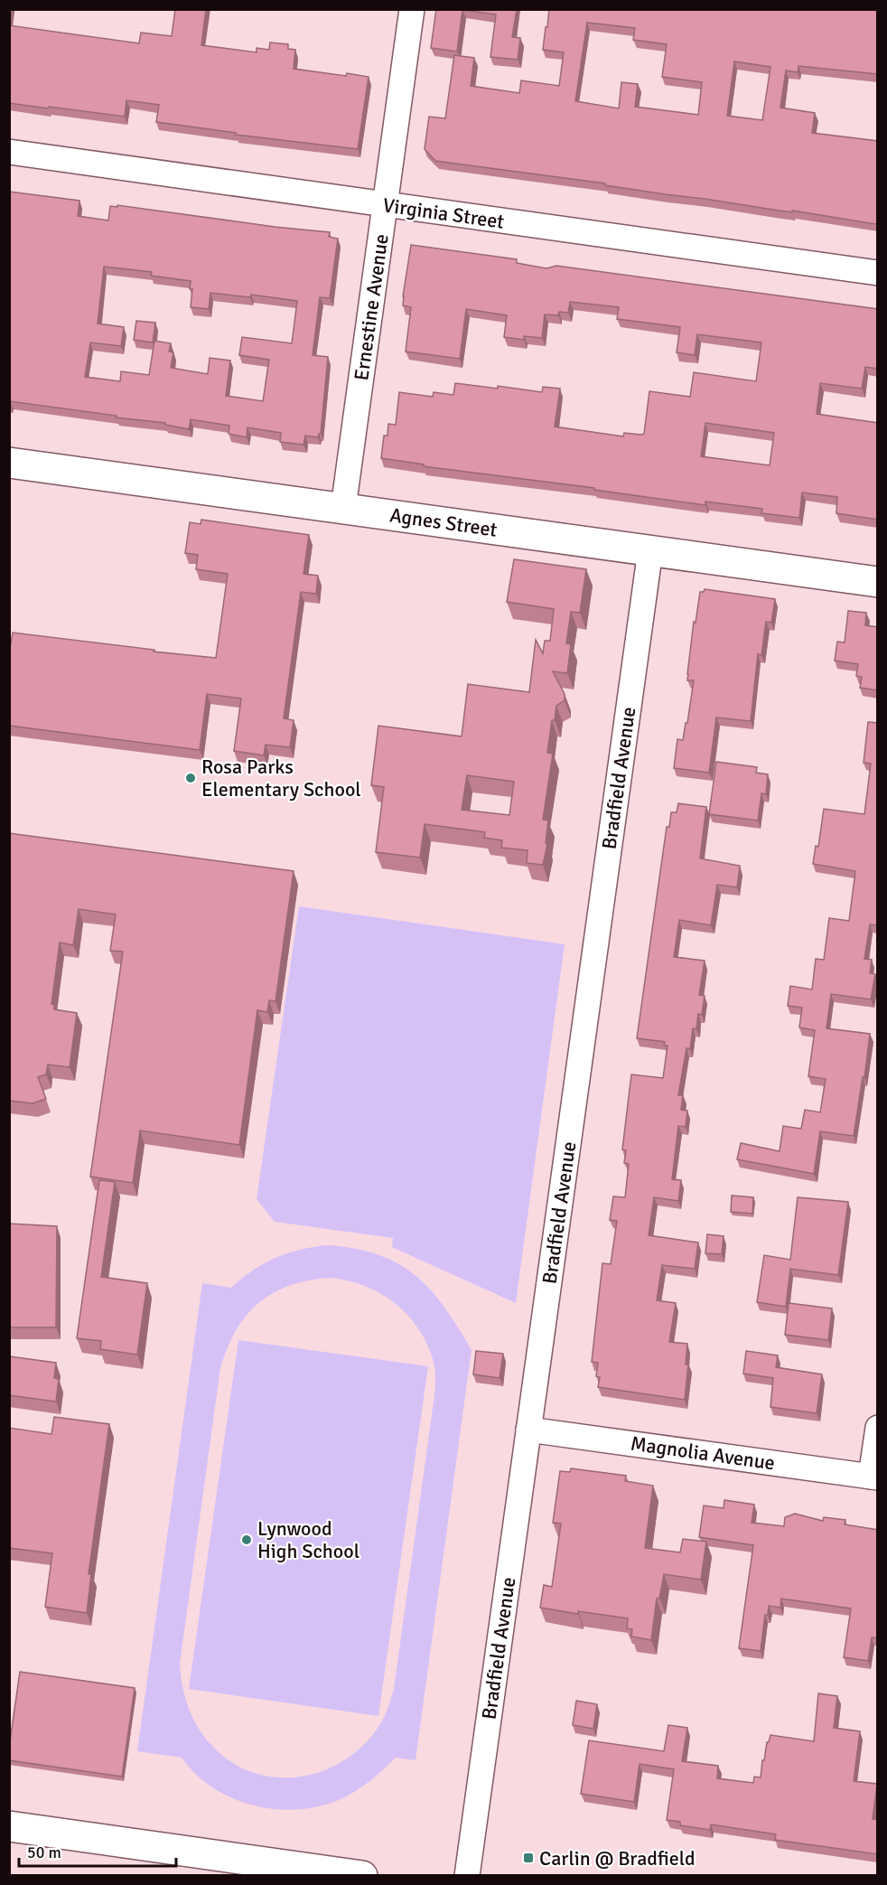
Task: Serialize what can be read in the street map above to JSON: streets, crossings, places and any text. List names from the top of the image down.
{
  "streets": {
    "street": [
      "Virginia Street",
      "Ernestine Avenue",
      "Agnes Street",
      "Bradfield Avenue",
      "Magnolia Avenue"
    ]
  },
  "crossings": [
    ["Virginia Street", "Ernestine Avenue"],
    ["Ernestine Avenue", "Agnes Street"],
    ["Agnes Street", "Bradfield Avenue"],
    ["Bradfield Avenue", "Magnolia Avenue"]
  ],
  "places": {
    "other": ["Rosa Parks Elementary School", "Lynwood High School"],
    "transit": ["Carlin @ Bradfield"]
  },
  "scale_bar": "50 m"
}
